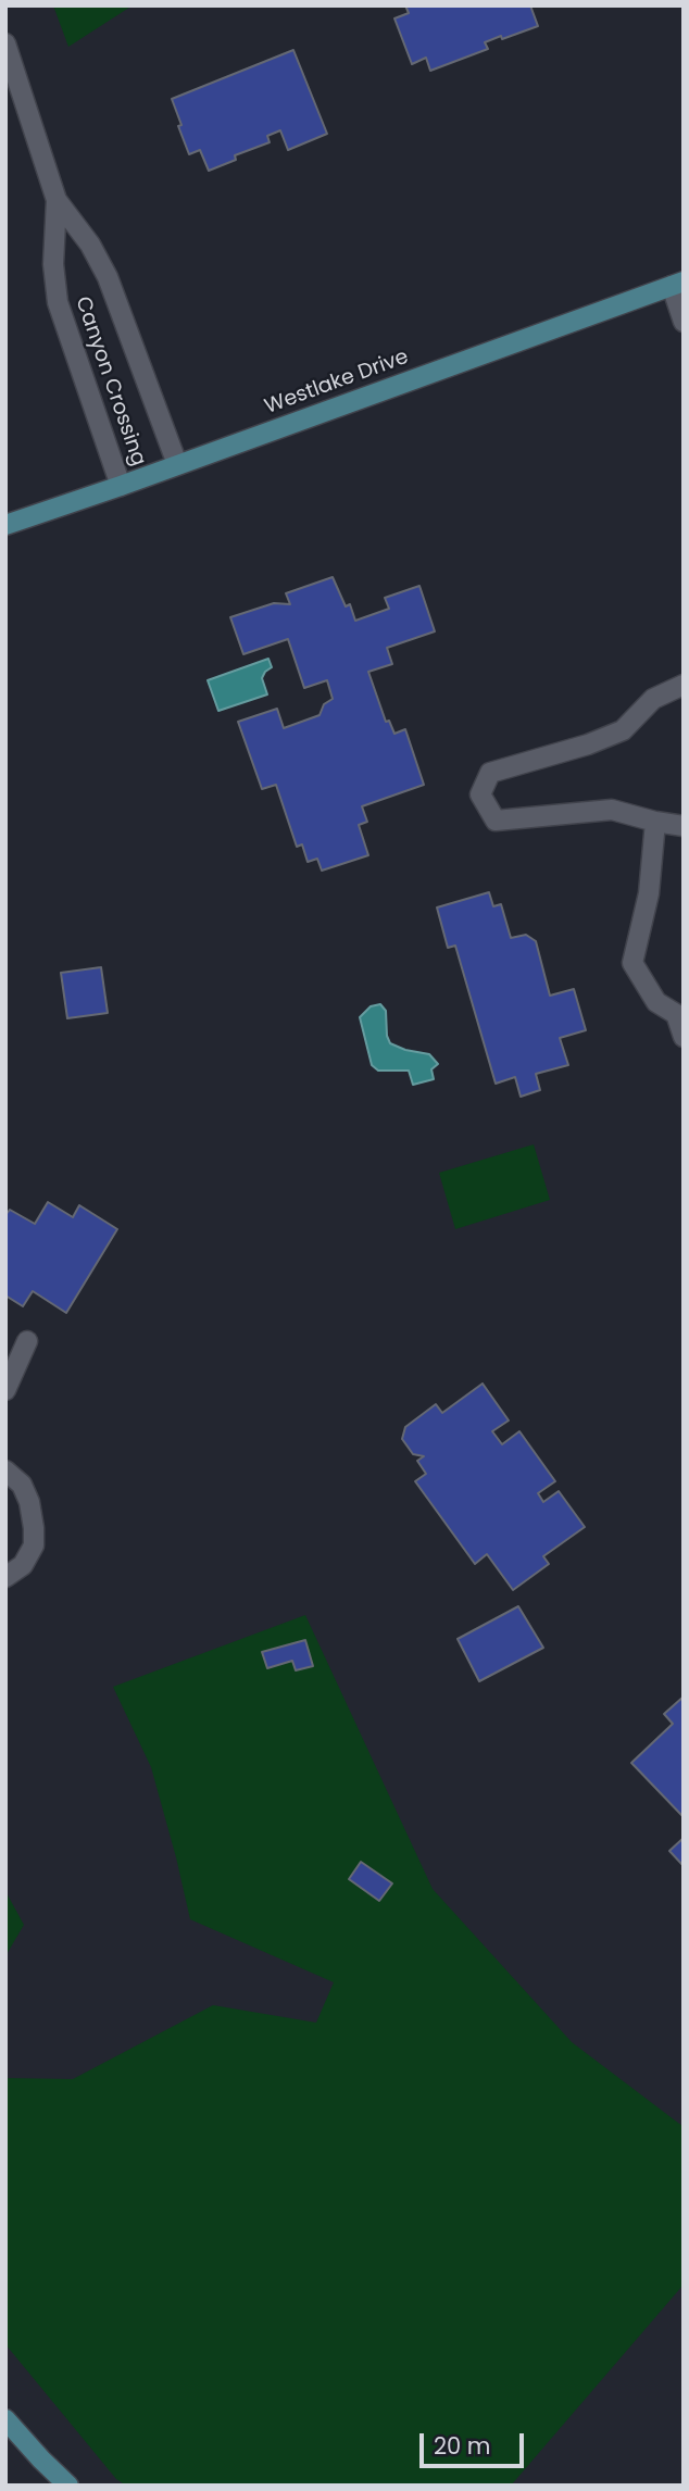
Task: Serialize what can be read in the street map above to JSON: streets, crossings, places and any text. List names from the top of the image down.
{
  "streets": {
    "street": ["Canyon Crossing", "Westlake Drive"]
  },
  "crossings": [
    ["Canyon Crossing", "Westlake Drive"]
  ],
  "scale_bar": "20 m"
}
